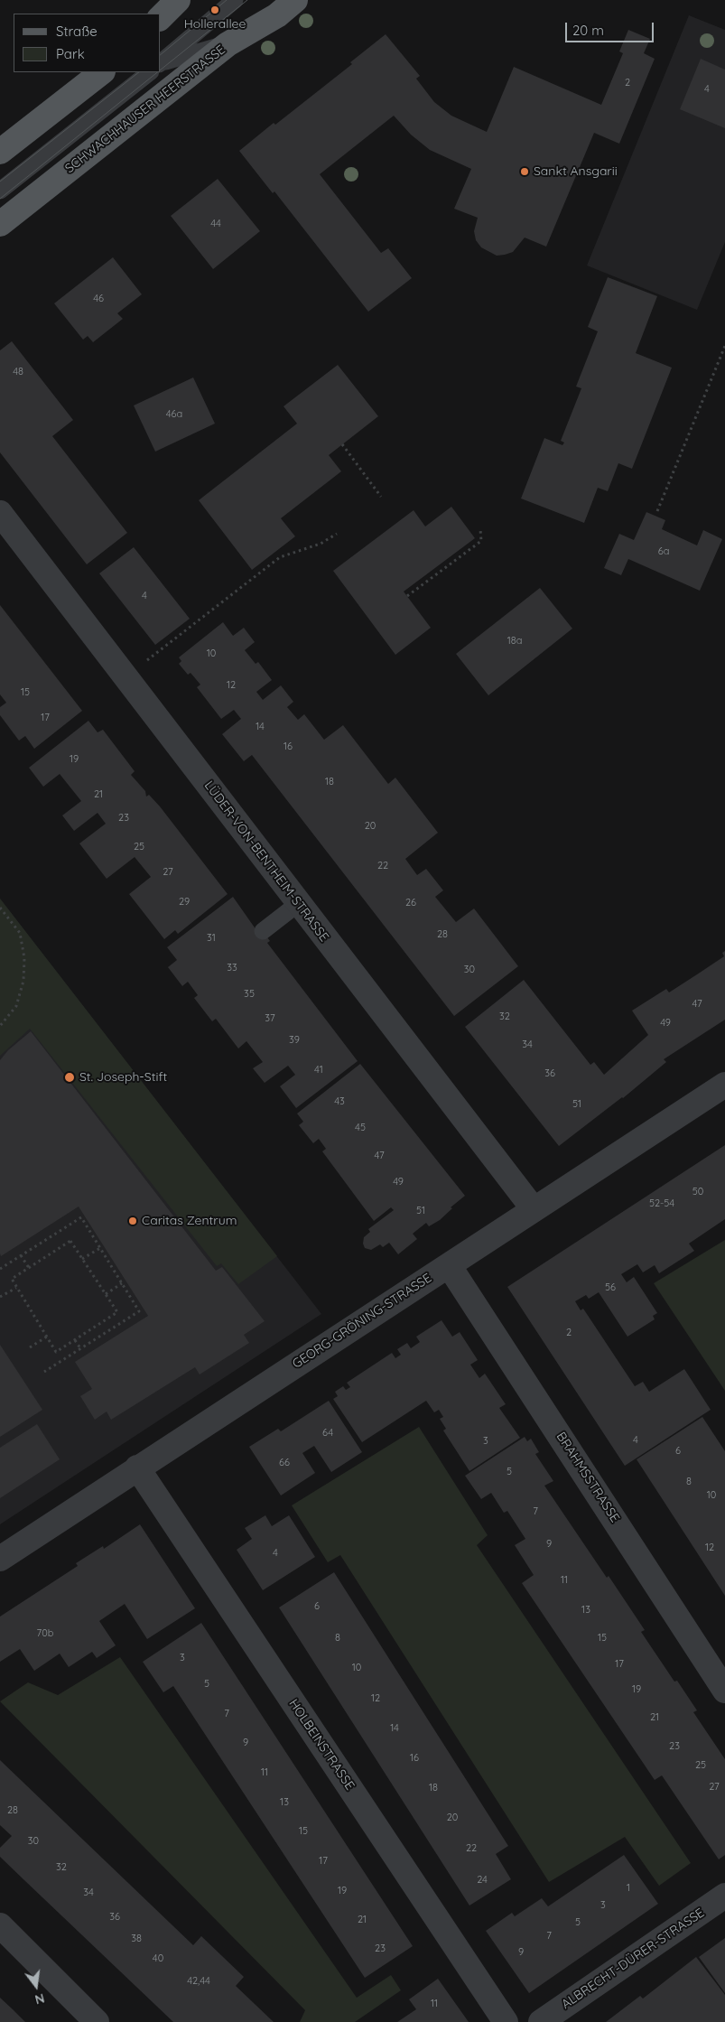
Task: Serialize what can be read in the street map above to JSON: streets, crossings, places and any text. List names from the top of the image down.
{
  "streets": {
    "main road": ["SCHWACHHAUSER HEERSTRASSE"],
    "street": [
      "LÜDER-VON-BENTHEIM-STRASSE",
      "GEORG-GRÖNING-STRASSE",
      "BRAHMSSTRASSE",
      "HOLBEINSTRASSE",
      "ALBRECHT-DÜRER-STRASSE"
    ]
  },
  "crossings": [
    ["LÜDER-VON-BENTHEIM-STRASSE", "GEORG-GRÖNING-STRASSE"],
    ["GEORG-GRÖNING-STRASSE", "BRAHMSSTRASSE"],
    ["GEORG-GRÖNING-STRASSE", "HOLBEINSTRASSE"]
  ],
  "places": [
    "Hollerallee",
    "Sankt Ansgarii",
    "St. Joseph-Stift",
    "Caritas Zentrum"
  ],
  "house_numbers": [
    "2",
    "4",
    "44",
    "46",
    "48",
    "46a",
    "6a",
    "4",
    "18a",
    "10",
    "12",
    "15",
    "17",
    "14",
    "16",
    "19",
    "18",
    "21",
    "23",
    "20",
    "25",
    "22",
    "27",
    "29",
    "26",
    "28",
    "31",
    "33",
    "30",
    "35",
    "47",
    "32",
    "37",
    "49",
    "39",
    "34",
    "41",
    "36",
    "43",
    "51",
    "45",
    "47",
    "49",
    "50",
    "52-54",
    "51",
    "56",
    "2",
    "64",
    "4",
    "3",
    "6",
    "66",
    "5",
    "8",
    "10",
    "7",
    "9",
    "12",
    "4",
    "11",
    "6",
    "13",
    "70b",
    "8",
    "15",
    "3",
    "17",
    "10",
    "5",
    "19",
    "12",
    "7",
    "21",
    "14",
    "9",
    "23",
    "16",
    "25",
    "11",
    "27",
    "18",
    "13",
    "28",
    "20",
    "15",
    "30",
    "22",
    "17",
    "32",
    "24",
    "1",
    "19",
    "34",
    "3",
    "36",
    "21",
    "5",
    "7",
    "38",
    "23",
    "9",
    "40",
    "42,44",
    "11"
  ],
  "legend": ["Straße", "Park"],
  "scale_bar": "20 m",
  "north": "bottom"
}
